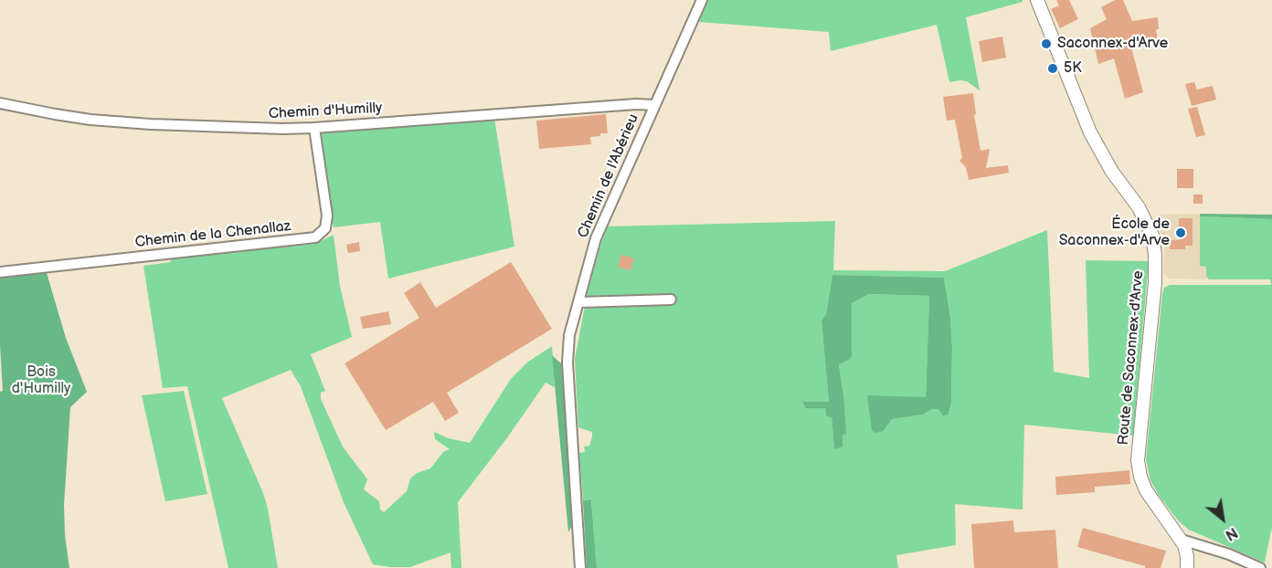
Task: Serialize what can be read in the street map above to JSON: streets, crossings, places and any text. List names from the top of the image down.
{
  "streets": {
    "street": [
      "Chemin d'Humilly",
      "Chemin de l'Abérieu",
      "Chemin de la Chenallaz",
      "Route de Saconnex-d'Arve"
    ]
  },
  "crossings": [
    ["Chemin d'Humilly", "Chemin de l'Abérieu"],
    ["Chemin d'Humilly", "Chemin de la Chenallaz"]
  ],
  "parks": ["Bois d'Humilly"],
  "places": ["Saconnex-d'Arve", "5K", "École de Saconnex-d'Arve"],
  "north": "bottom right"
}
